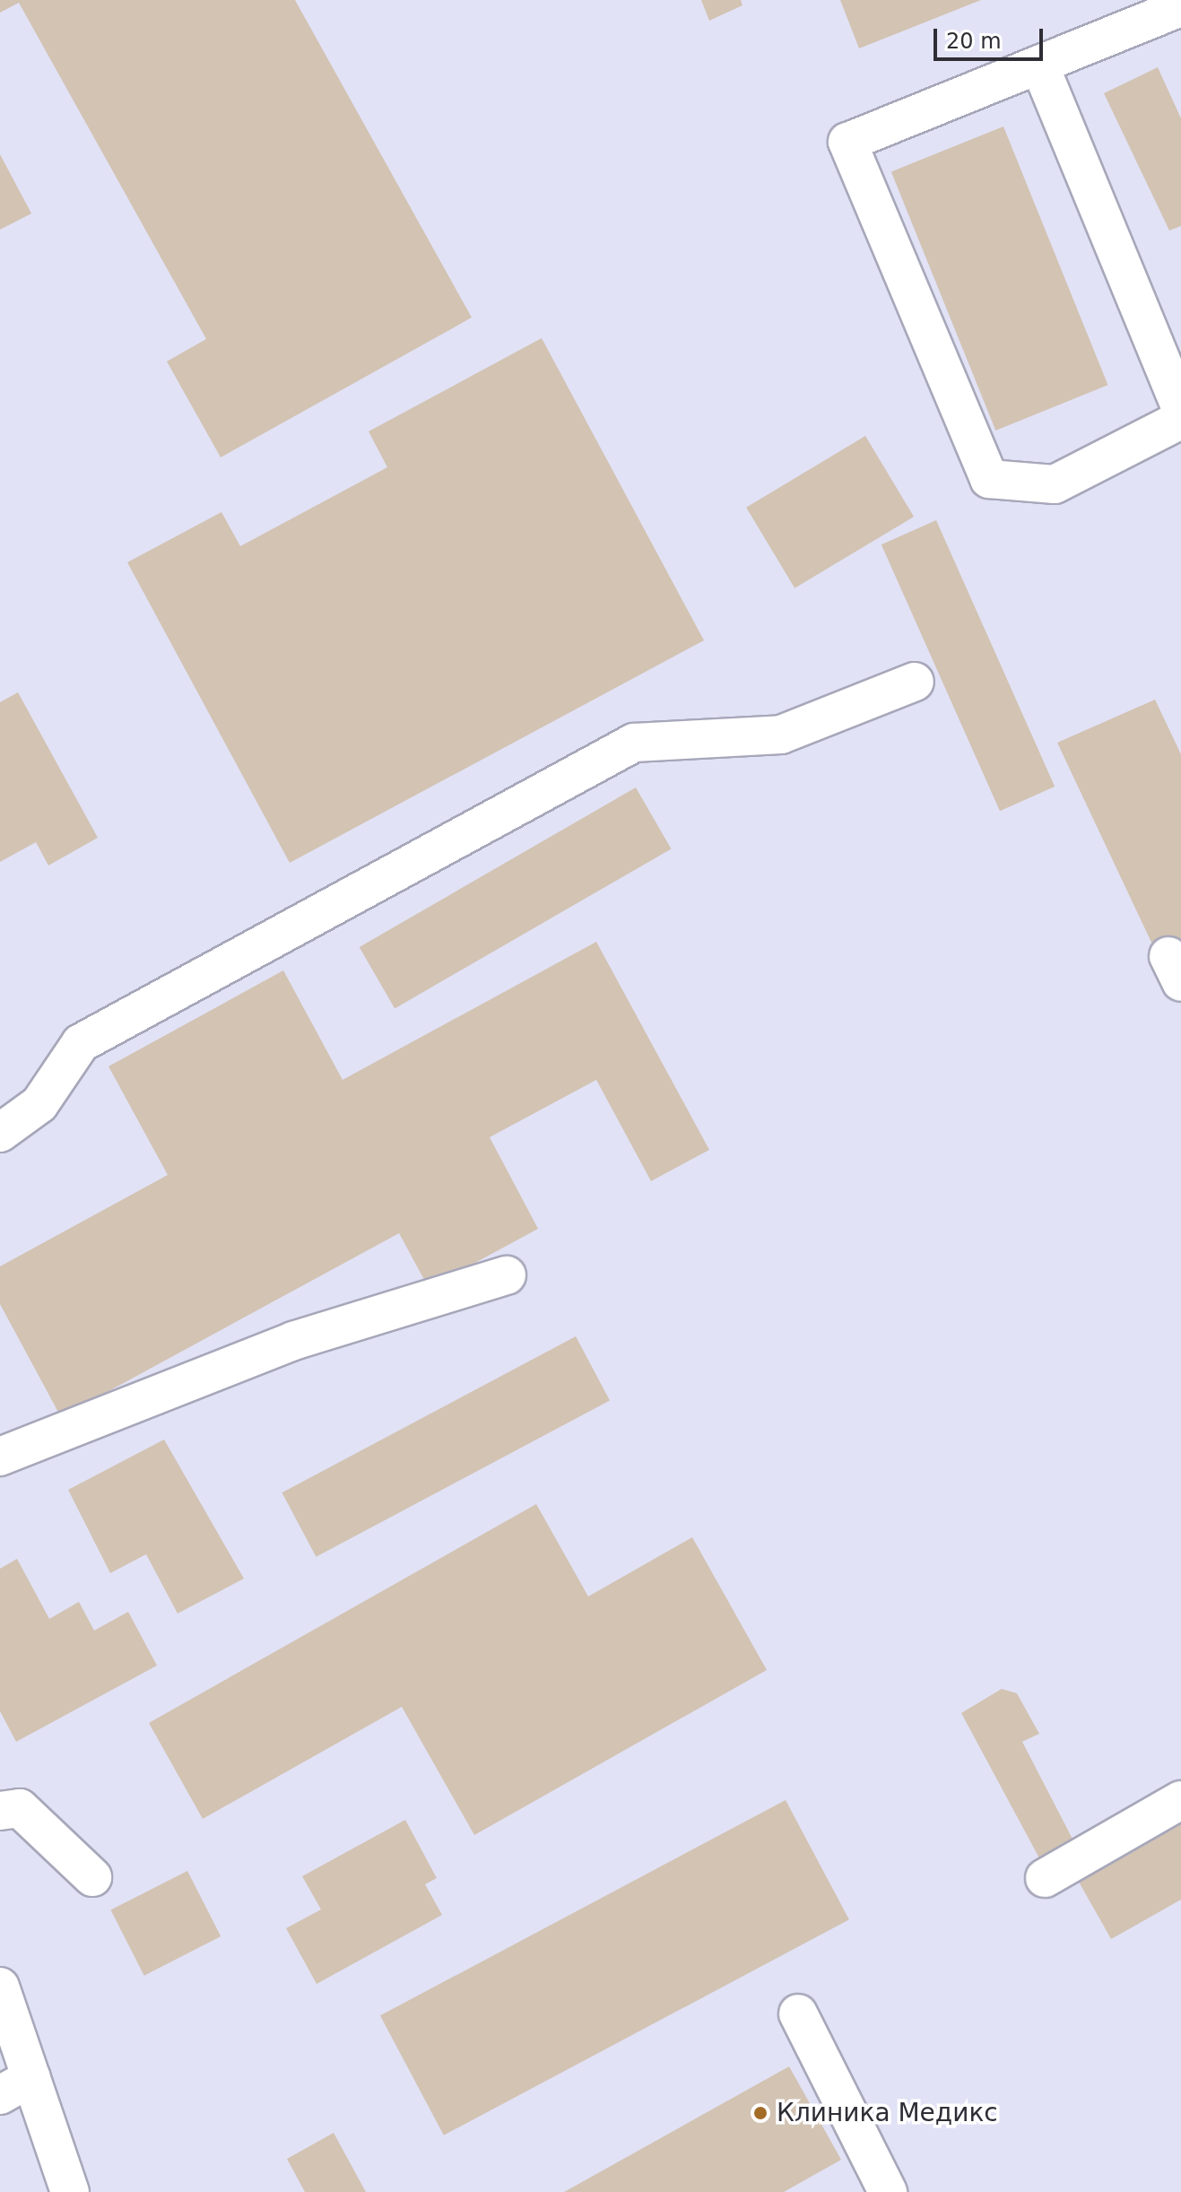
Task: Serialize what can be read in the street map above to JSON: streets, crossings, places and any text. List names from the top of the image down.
{
  "places": ["Клиника Медикс"],
  "scale_bar": "20 m"
}
